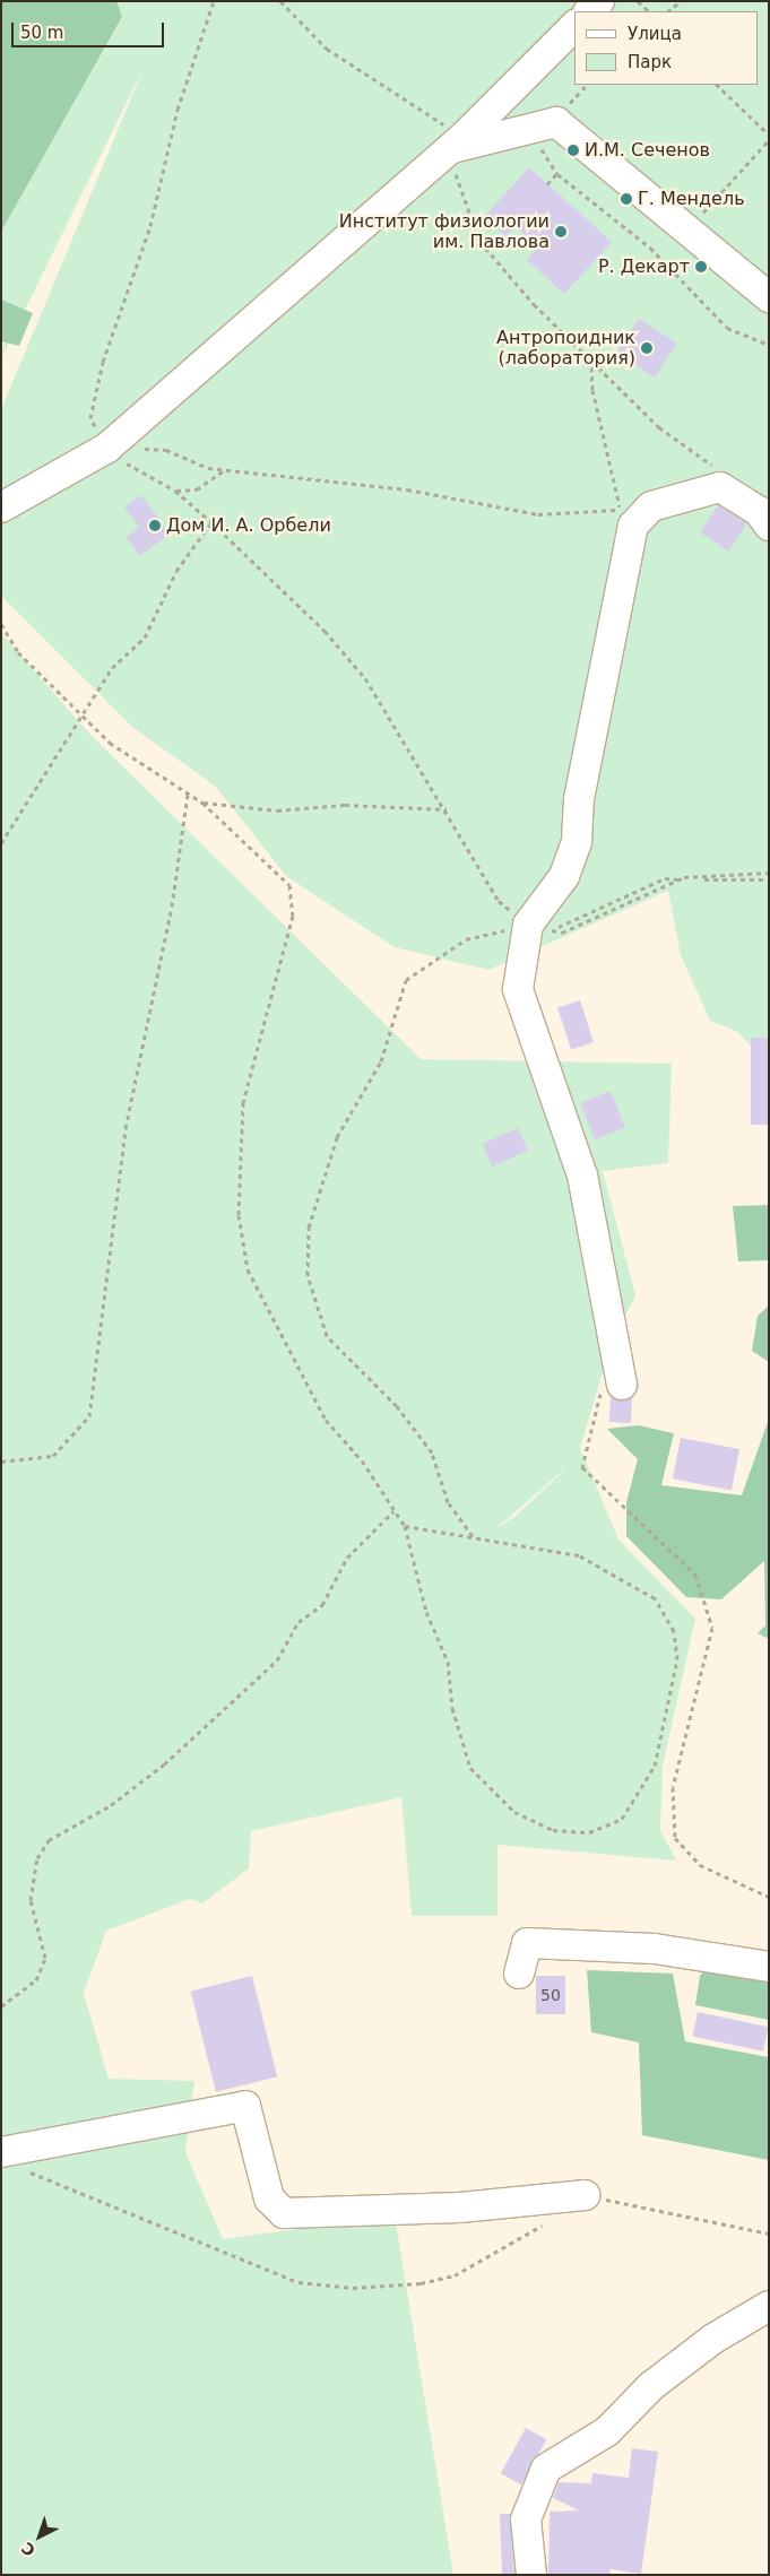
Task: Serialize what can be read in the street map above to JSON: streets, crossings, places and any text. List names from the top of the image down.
{
  "places": [
    "И.М. Сеченов",
    "Г. Мендель",
    "Институт физиологии им. Павлова",
    "Р. Декарт",
    "Антропоидник (лаборатория)",
    "Дом И. А. Орбели"
  ],
  "house_numbers": ["50"],
  "legend": ["Улица", "Парк"],
  "scale_bar": "50 m",
  "north": "bottom left"
}
